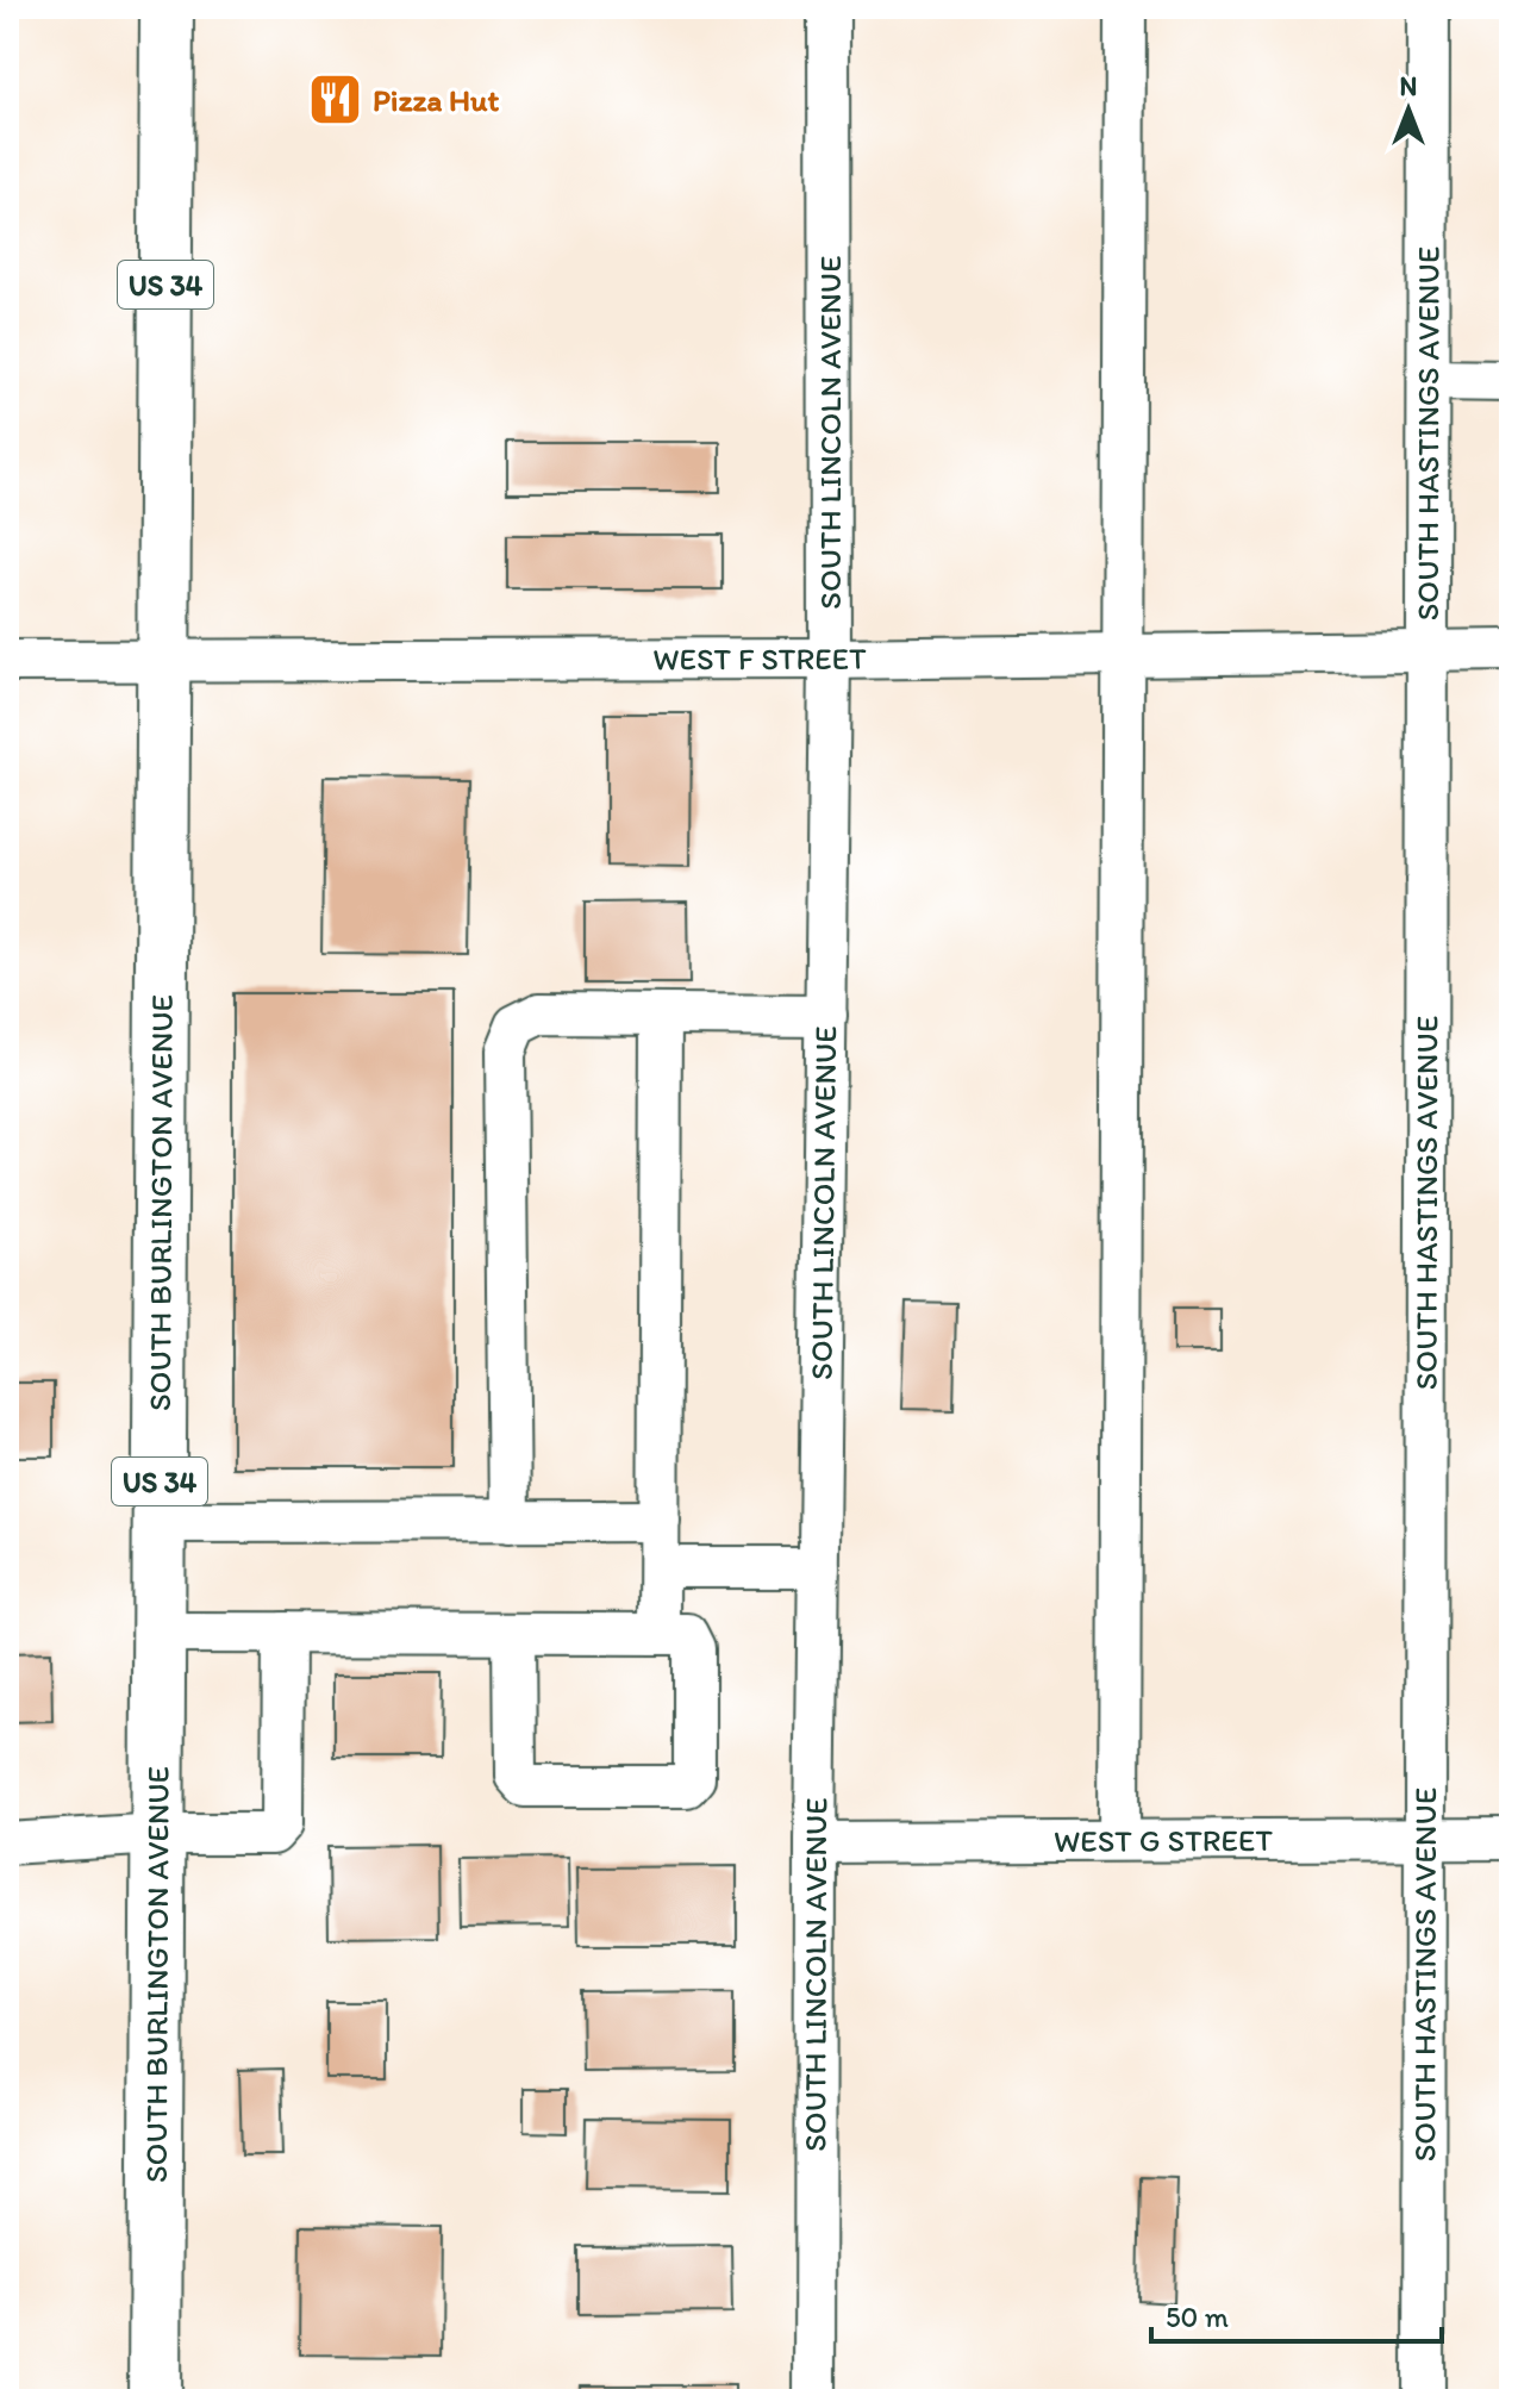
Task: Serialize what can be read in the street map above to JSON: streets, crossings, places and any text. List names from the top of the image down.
{
  "streets": {
    "highway": ["US 34", "SOUTH BURLINGTON AVENUE"],
    "street": [
      "SOUTH LINCOLN AVENUE",
      "SOUTH HASTINGS AVENUE",
      "WEST F STREET",
      "WEST G STREET"
    ]
  },
  "crossings": [
    ["SOUTH LINCOLN AVENUE", "WEST F STREET"],
    ["SOUTH LINCOLN AVENUE", "WEST G STREET"],
    ["SOUTH HASTINGS AVENUE", "WEST F STREET"],
    ["SOUTH HASTINGS AVENUE", "WEST G STREET"],
    ["WEST F STREET", "SOUTH BURLINGTON AVENUE"]
  ],
  "places": {
    "restaurant": ["Pizza Hut"]
  },
  "scale_bar": "50 m",
  "north": "top"
}
